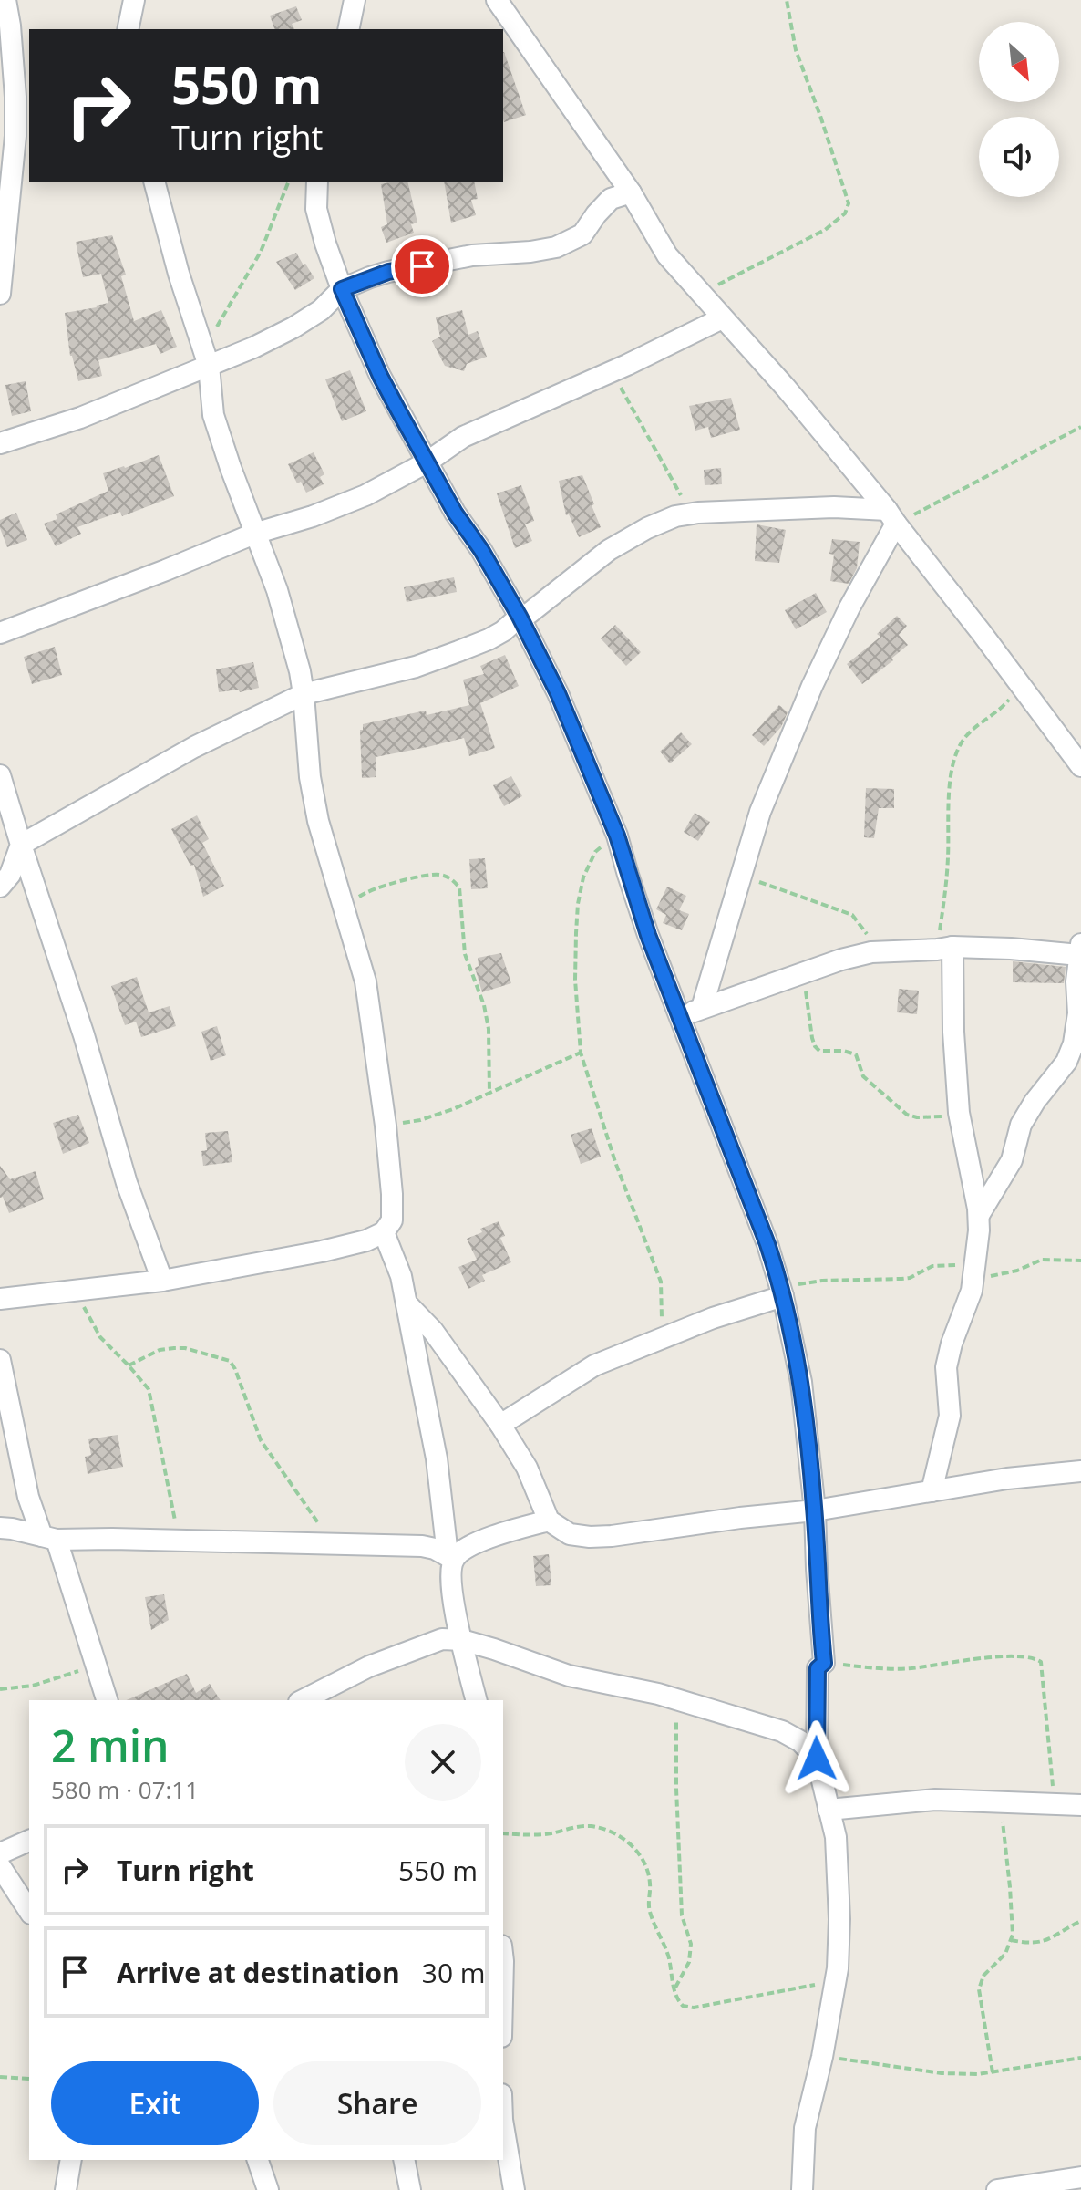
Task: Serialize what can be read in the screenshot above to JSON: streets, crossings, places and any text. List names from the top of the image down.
{
  "north": "bottom right",
  "page": {
    "turn": ["550 m", "Turn right"],
    "heading": ["2 min", "580 m · 07:11"],
    "list": [
      {
        "name": "Turn right",
        "value": "550 m"
      },
      {
        "name": "Arrive at destination",
        "value": "30 m"
      }
    ],
    "buttons": ["Exit", "Share"]
  }
}
